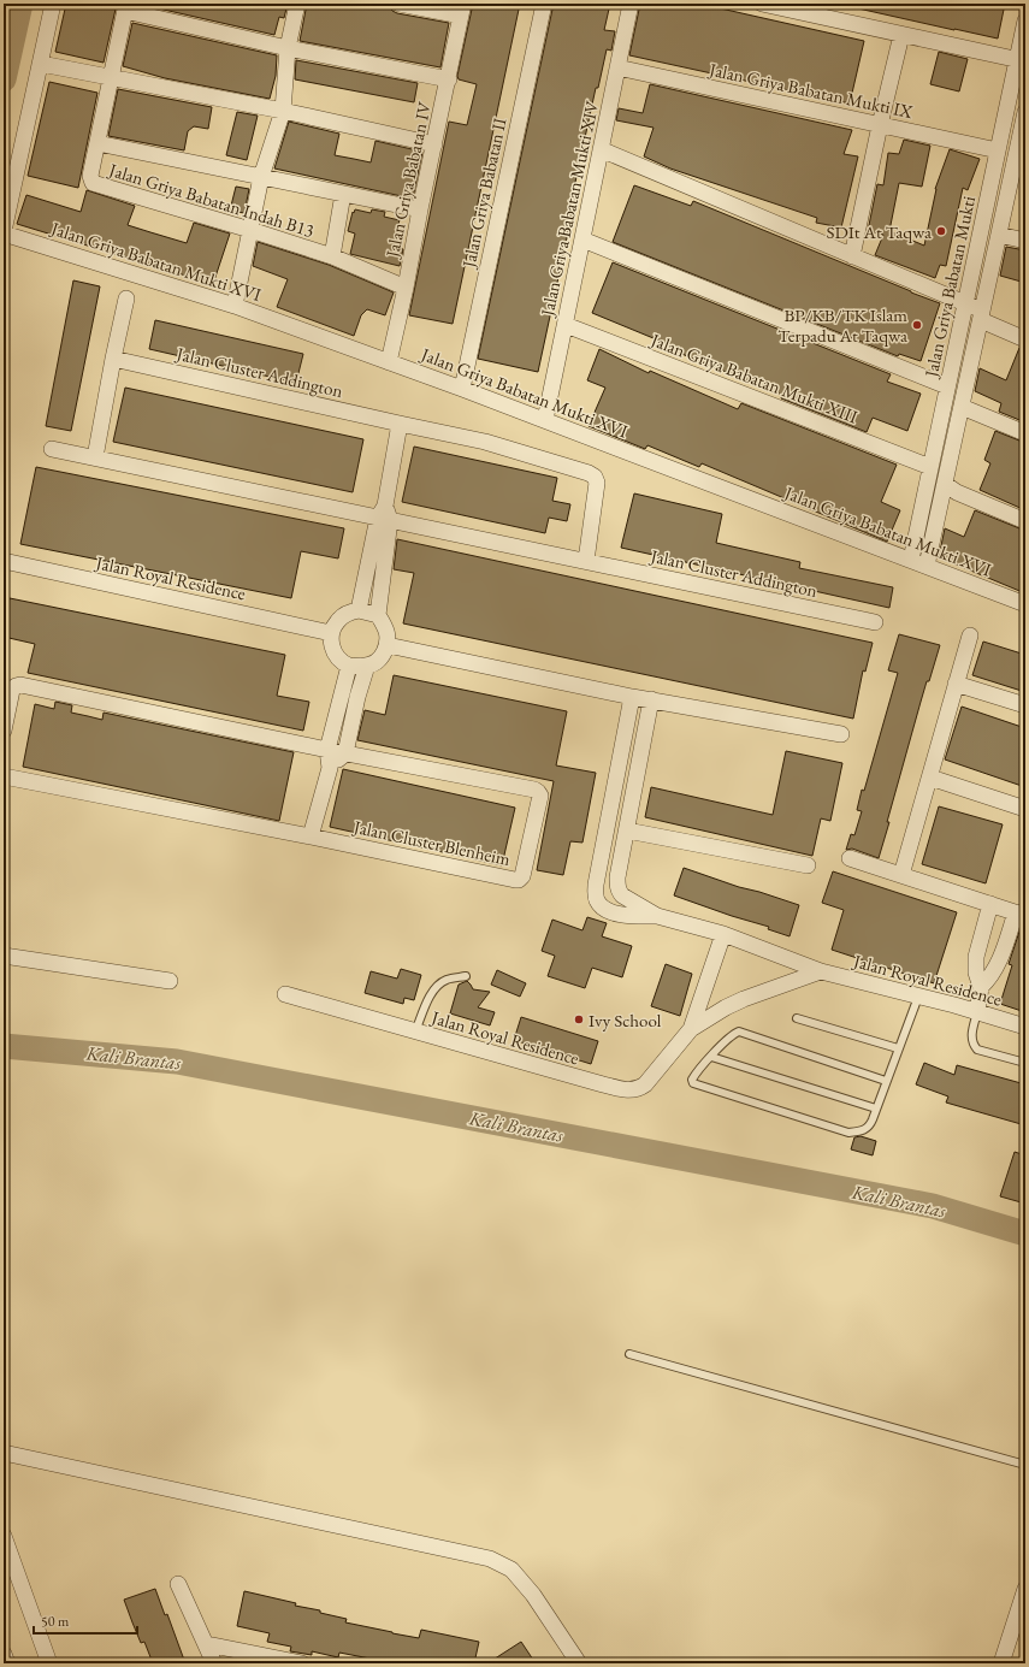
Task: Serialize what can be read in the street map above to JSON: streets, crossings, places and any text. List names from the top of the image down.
{
  "streets": {
    "street": [
      "Jalan Griya Babatan Mukti IX",
      "Jalan Griya Babatan IV",
      "Jalan Griya Babatan II",
      "Jalan Griya Babatan Indah B13",
      "Jalan Griya Babatan Mukti XIV",
      "Jalan Griya Babatan Mukti XVI",
      "Jalan Griya Babatan Mukti",
      "Jalan Cluster Addington",
      "Jalan Griya Babatan Mukti XIII",
      "Jalan Royal Residence",
      "Jalan Cluster Blenheim"
    ]
  },
  "crossings": [
    ["Jalan Griya Babatan Mukti IX", "Jalan Griya Babatan Mukti XIV"],
    ["Jalan Griya Babatan Mukti IX", "Jalan Griya Babatan Mukti"],
    ["Jalan Griya Babatan IV", "Jalan Griya Babatan Indah B13"],
    ["Jalan Griya Babatan IV", "Jalan Griya Babatan Mukti XVI"],
    ["Jalan Griya Babatan II", "Jalan Griya Babatan Mukti XVI"],
    ["Jalan Griya Babatan Mukti XIV", "Jalan Griya Babatan Mukti XVI"],
    ["Jalan Griya Babatan Mukti XIV", "Jalan Griya Babatan Mukti XIII"],
    ["Jalan Griya Babatan Mukti XVI", "Jalan Griya Babatan Mukti"],
    ["Jalan Griya Babatan Mukti", "Jalan Griya Babatan Mukti XIII"]
  ],
  "water": ["Kali Brantas"],
  "places": ["SDIt At Taqwa", "BP/KB/TK Islam Terpadu At Taqwa", "Ivy School"],
  "scale_bar": "50 m"
}
